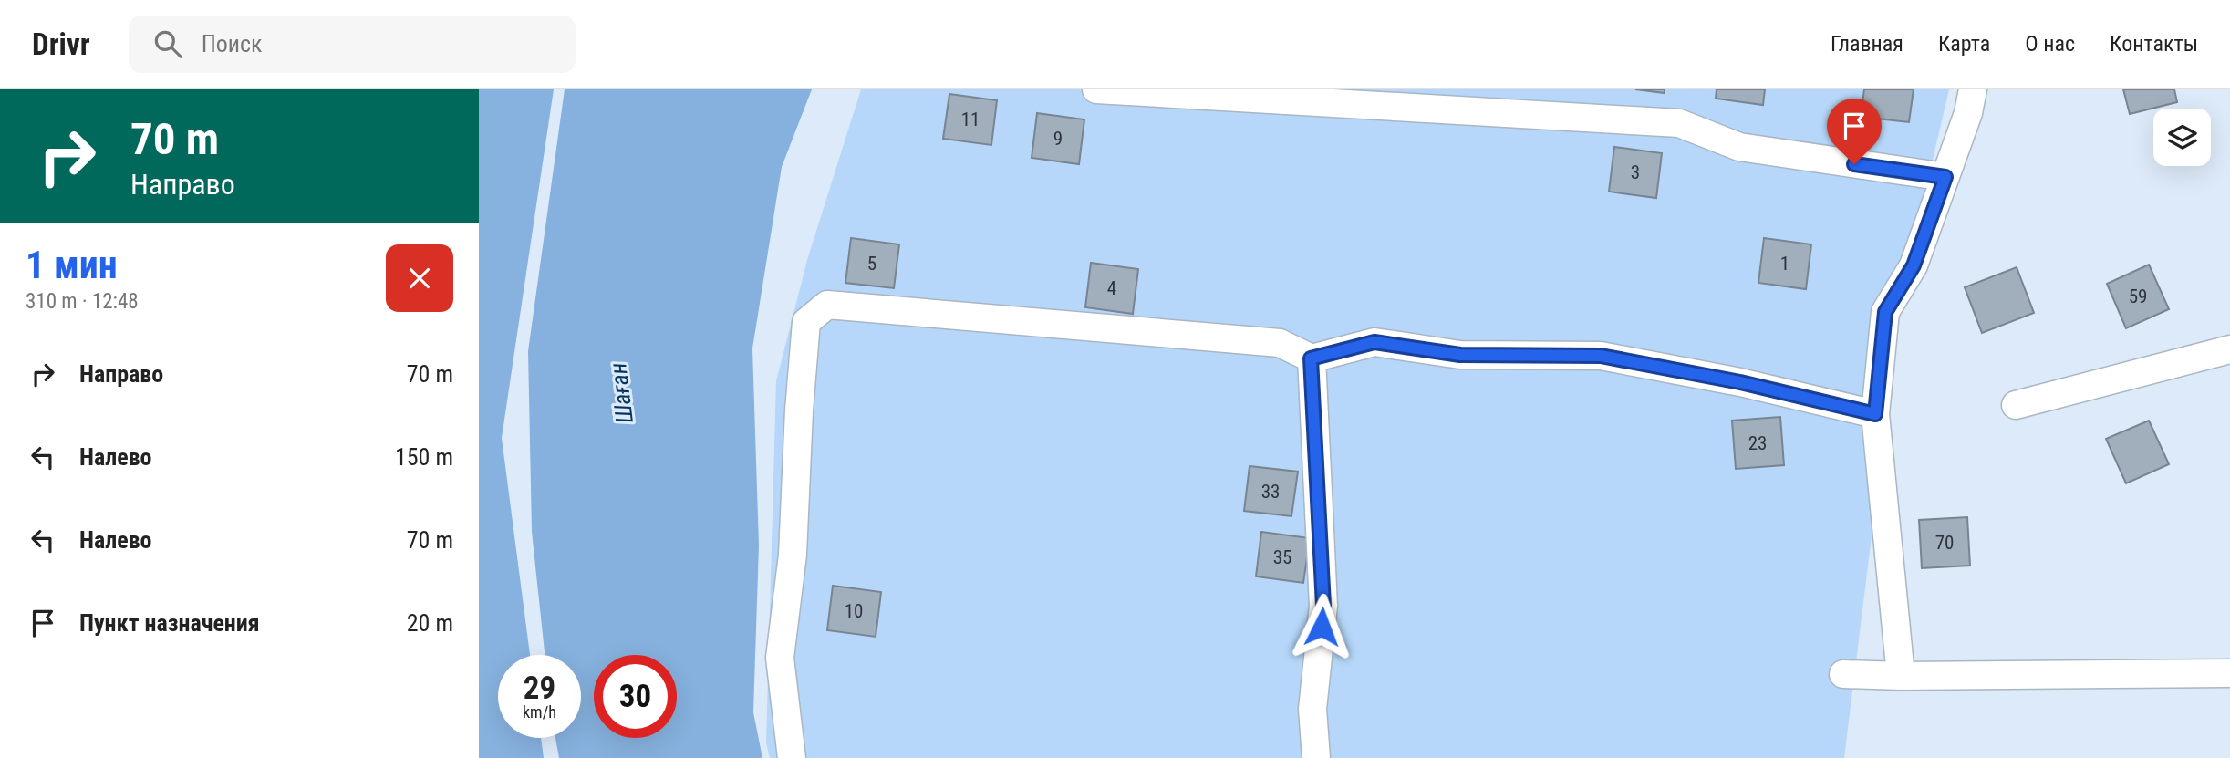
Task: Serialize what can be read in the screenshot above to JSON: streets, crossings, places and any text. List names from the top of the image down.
{
  "water": ["Шаған"],
  "house_numbers": [
    "11",
    "9",
    "3",
    "5",
    "1",
    "4",
    "59",
    "23",
    "33",
    "70",
    "35",
    "10"
  ],
  "page": {
    "header": "Drivr",
    "search": "Поиск",
    "nav": [
      "Главная",
      "Карта",
      "О нас",
      "Контакты"
    ],
    "turn": ["70 m", "Направо"],
    "heading": ["1 мин", "310 m · 12:48"],
    "list": [
      {
        "name": "Направо",
        "value": "70 m"
      },
      {
        "name": "Налево",
        "value": "150 m"
      },
      {
        "name": "Налево",
        "value": "70 m"
      },
      {
        "name": "Пункт назначения",
        "value": "20 m"
      }
    ],
    "speed": "29 km/h",
    "limit": "30"
  }
}
